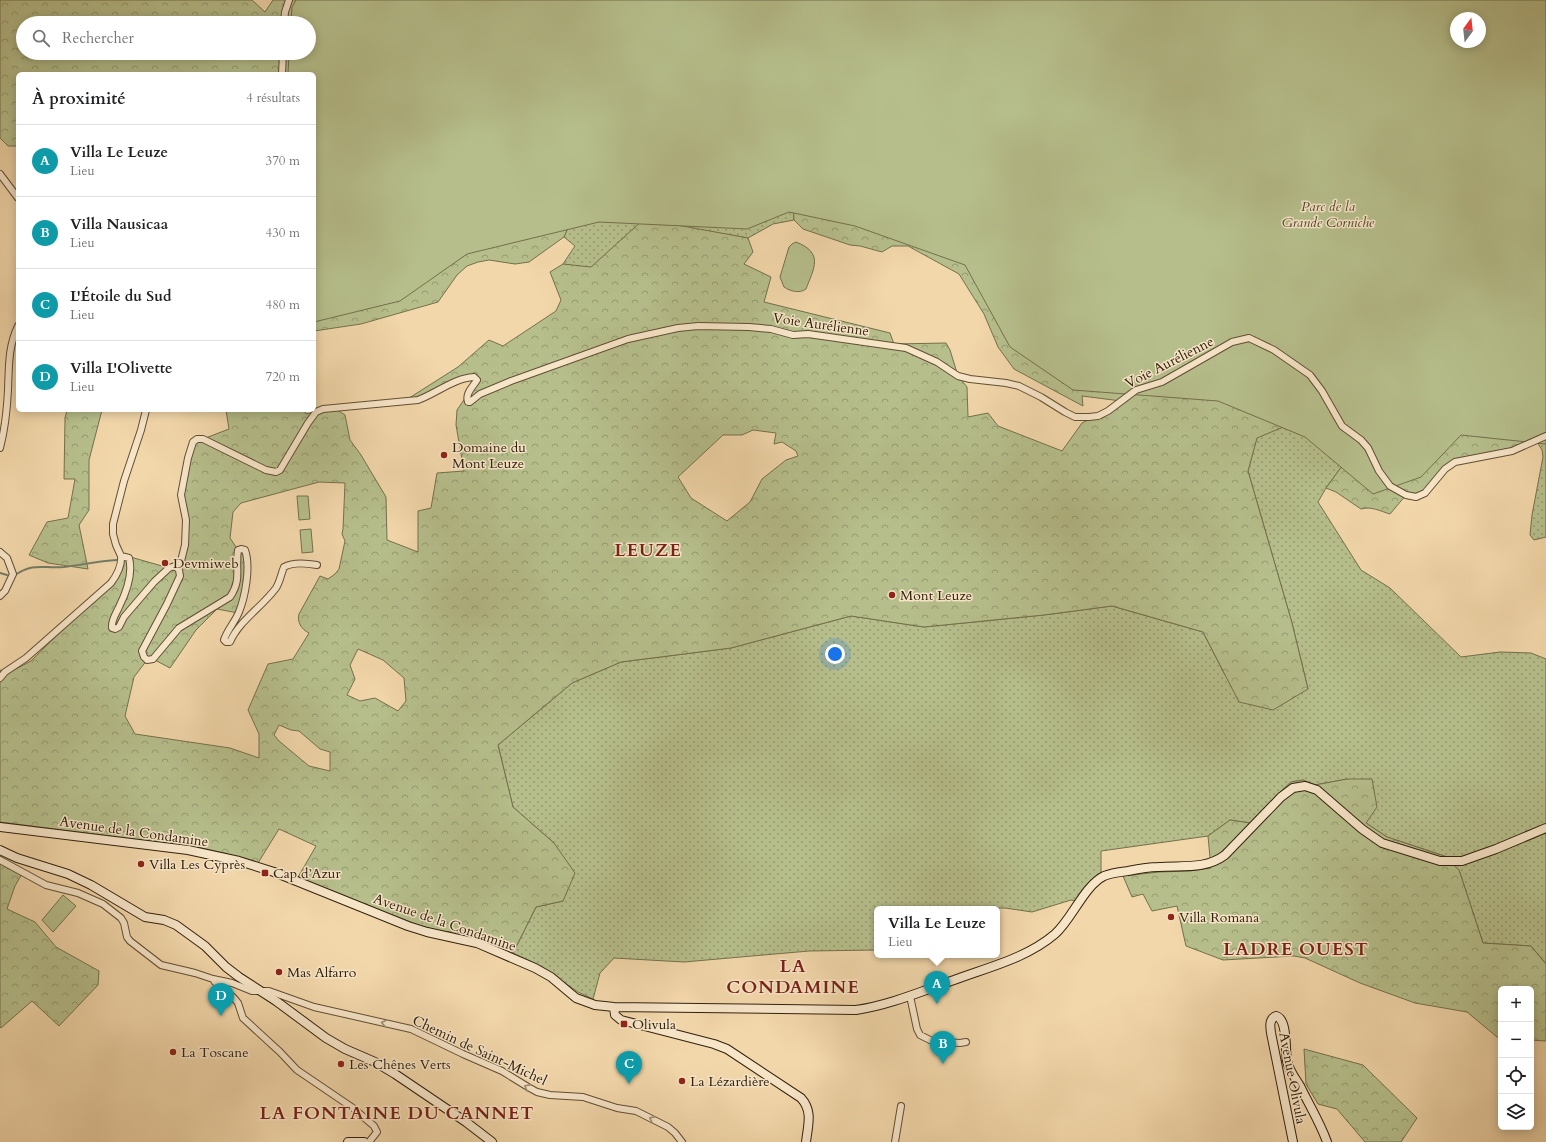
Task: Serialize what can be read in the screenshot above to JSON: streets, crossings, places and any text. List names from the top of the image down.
{
  "streets": {
    "main road": ["Avenue de la Condamine", "Avenue Olivula"],
    "street": ["Voie Aurélienne", "Chemin de Saint-Michel"]
  },
  "one_way": ["Chemin de Saint-Michel"],
  "districts": [
    "LEUZE",
    "LADRE OUEST",
    "LA CONDAMINE",
    "LA FONTAINE DU CANNET"
  ],
  "parks": ["Parc de la Grande Corniche"],
  "places": {
    "other": [
      "Domaine du Mont Leuze",
      "Devmiweb",
      "Mont Leuze",
      "Villa Les Cyprès",
      "Villa Romana",
      "Mas Alfarro",
      "La Toscane",
      "Les Chênes Verts",
      "La Lézardière"
    ],
    "transit": ["Cap d’Azur", "Olivula"]
  },
  "north": "top",
  "page": {
    "search": "Rechercher",
    "heading": ["À proximité", "4 résultats"],
    "list": [
      {
        "mark": "A",
        "name": "Villa Le Leuze",
        "note": "Lieu",
        "value": "370 m"
      },
      {
        "mark": "B",
        "name": "Villa Nausicaa",
        "note": "Lieu",
        "value": "430 m"
      },
      {
        "mark": "C",
        "name": "L'Étoile du Sud",
        "note": "Lieu",
        "value": "480 m"
      },
      {
        "mark": "D",
        "name": "Villa L'Olivette",
        "note": "Lieu",
        "value": "720 m"
      }
    ],
    "popup": ["Villa Le Leuze", "Lieu"],
    "pins": [
      "A",
      "D",
      "B",
      "C"
    ],
    "map_buttons": ["+", "−"]
  }
}
